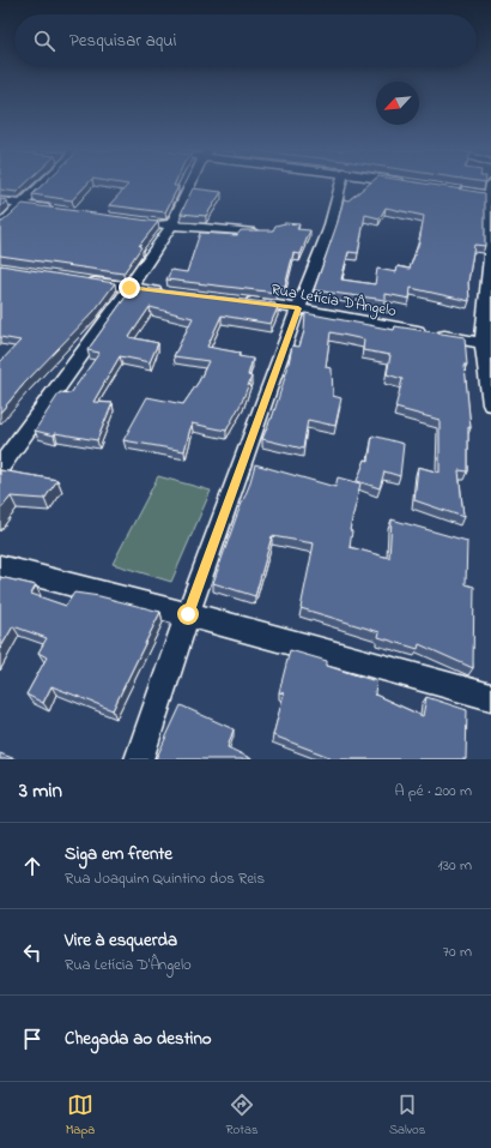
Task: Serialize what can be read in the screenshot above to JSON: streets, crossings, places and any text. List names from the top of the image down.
{
  "streets": {
    "street": ["Rua Letícia D'Ângelo"]
  },
  "north": "bottom left",
  "page": {
    "search": "Pesquisar aqui",
    "heading": ["3 min", "A pé · 200 m"],
    "list": [
      ["Siga em frente", "Rua Joaquim Quintino dos Reis", "130 m"],
      ["Vire à esquerda", "Rua Letícia D'Ângelo", "70 m"],
      "Chegada ao destino"
    ],
    "nav": ["Mapa", "Rotas", "Salvos"]
  }
}
